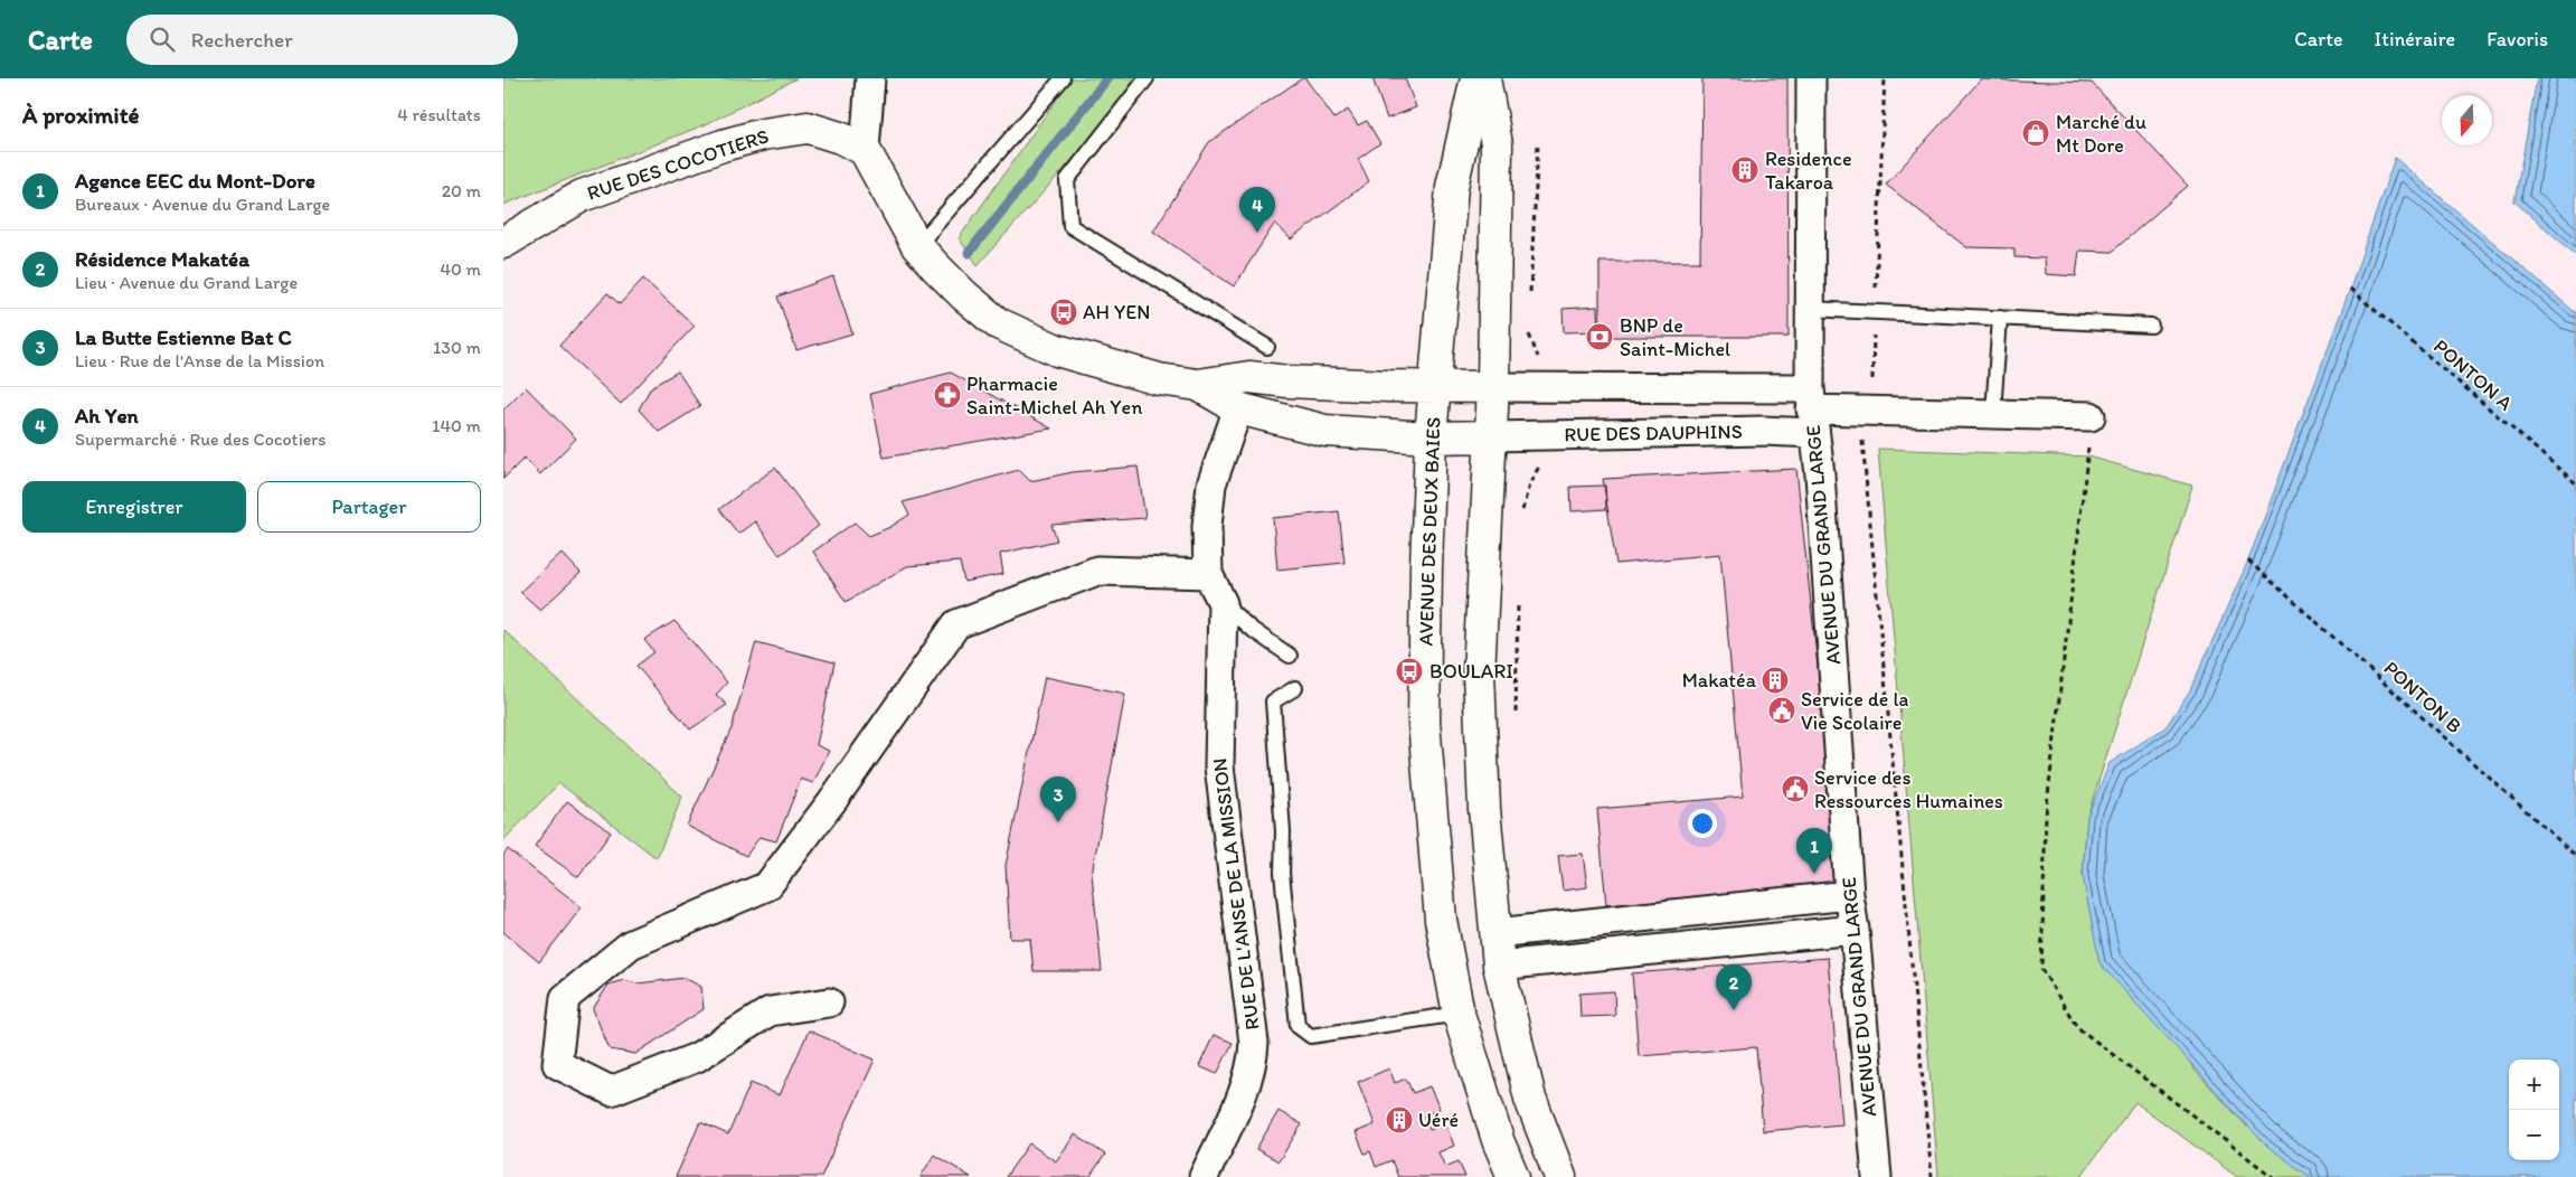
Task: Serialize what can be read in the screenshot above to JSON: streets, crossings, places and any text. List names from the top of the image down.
{
  "streets": {
    "main road": ["RUE DES COCOTIERS", "AVENUE DES DEUX BAIES"],
    "street": ["RUE DES DAUPHINS", "AVENUE DU GRAND LARGE", "RUE DE L'ANSE DE LA MISSION"],
    "path": ["PONTON A", "PONTON B"]
  },
  "crossings": [
    ["RUE DES DAUPHINS", "AVENUE DU GRAND LARGE"]
  ],
  "places": {
    "shop": ["Marché du Mt Dore"],
    "building": ["Residence Takaroa", "Makatéa", "Uéré"],
    "bus stop": ["AH YEN", "BOULARI"],
    "bank": ["BNP de Saint-Michel"],
    "pharmacy": ["Pharmacie Saint-Michel Ah Yen"],
    "public building": ["Service de la Vie Scolaire", "Service des Ressources Humaines"]
  },
  "north": "bottom",
  "page": {
    "header": "Carte",
    "search": "Rechercher",
    "nav": ["Carte", "Itinéraire", "Favoris"],
    "heading": ["À proximité", "4 résultats"],
    "list": [
      {
        "mark": "1",
        "name": "Agence EEC du Mont-Dore",
        "note": "Bureaux · Avenue du Grand Large",
        "value": "20 m"
      },
      {
        "mark": "2",
        "name": "Résidence Makatéa",
        "note": "Lieu · Avenue du Grand Large",
        "value": "40 m"
      },
      {
        "mark": "3",
        "name": "La Butte Estienne Bat C",
        "note": "Lieu · Rue de l'Anse de la Mission",
        "value": "130 m"
      },
      {
        "mark": "4",
        "name": "Ah Yen",
        "note": "Supermarché · Rue des Cocotiers",
        "value": "140 m"
      }
    ],
    "pins": [
      "4",
      "3",
      "1",
      "2"
    ],
    "buttons": ["Enregistrer", "Partager"],
    "map_buttons": ["+", "−"]
  }
}
